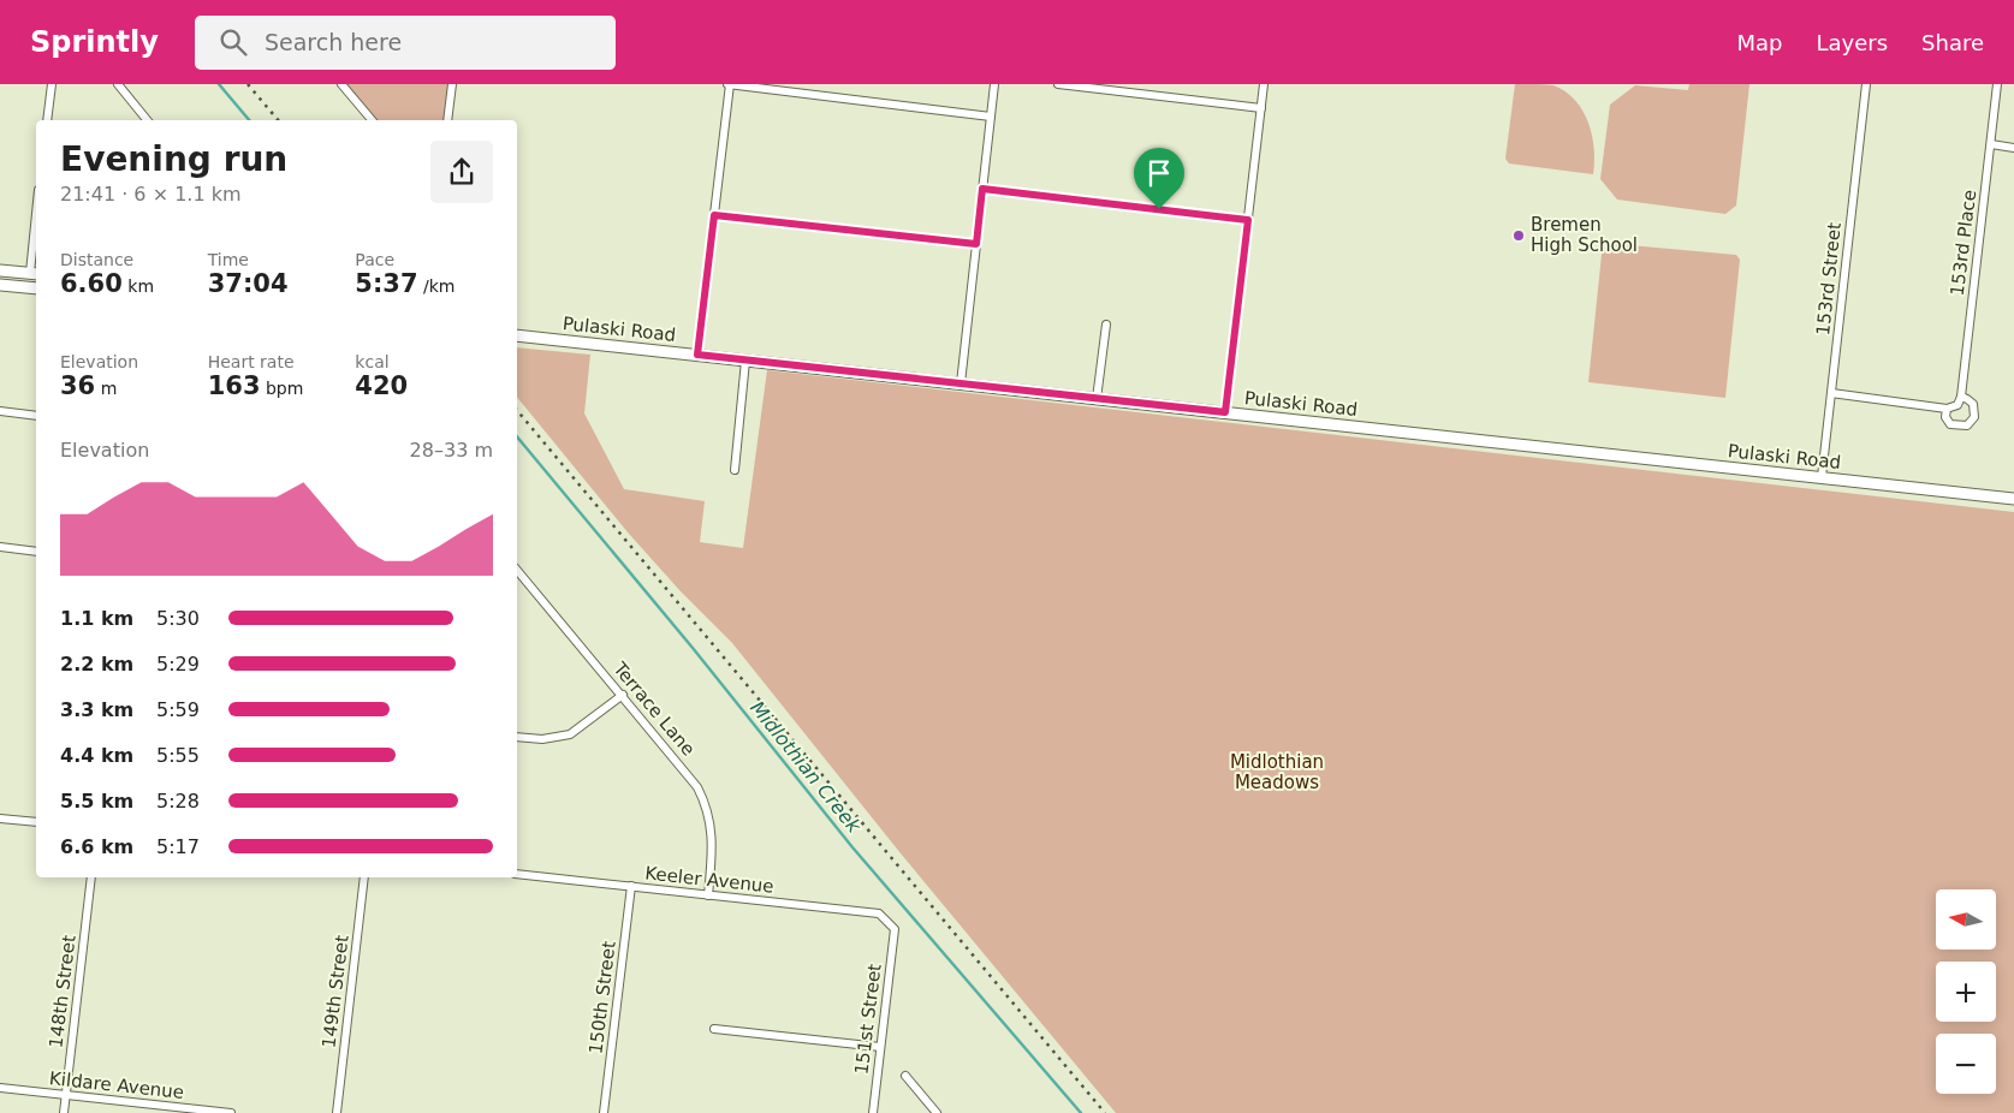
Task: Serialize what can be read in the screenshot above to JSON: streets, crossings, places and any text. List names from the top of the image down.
{
  "streets": {
    "main road": ["Pulaski Road"],
    "street": [
      "153rd Place",
      "153rd Street",
      "Terrace Lane",
      "Keeler Avenue",
      "148th Street",
      "149th Street",
      "150th Street",
      "151st Street",
      "Kildare Avenue"
    ]
  },
  "crossings": [
    ["153rd Street", "Pulaski Road"],
    ["Terrace Lane", "Keeler Avenue"],
    ["Keeler Avenue", "150th Street"],
    ["Keeler Avenue", "151st Street"],
    ["148th Street", "Kildare Avenue"]
  ],
  "water": ["Midlothian Creek"],
  "parks": ["Midlothian Meadows"],
  "places": ["Bremen High School"],
  "north": "left",
  "page": {
    "header": "Sprintly",
    "search": "Search here",
    "nav": ["Map", "Layers", "Share"],
    "heading": ["Evening run", "21:41 · 6 × 1.1 km"],
    "stats": [
      ["Distance", "6.60 km"],
      ["Time", "37:04"],
      ["Pace", "5:37 /km"],
      ["Elevation", "36 m"],
      ["Heart rate", "163 bpm"],
      ["kcal", "420"]
    ],
    "chart": ["Elevation", "28–33 m"],
    "list": [
      {
        "name": "1.1 km",
        "note": "5:30"
      },
      {
        "name": "2.2 km",
        "note": "5:29"
      },
      {
        "name": "3.3 km",
        "note": "5:59"
      },
      {
        "name": "4.4 km",
        "note": "5:55"
      },
      {
        "name": "5.5 km",
        "note": "5:28"
      },
      {
        "name": "6.6 km",
        "note": "5:17"
      }
    ],
    "map_buttons": ["+", "−"]
  }
}
